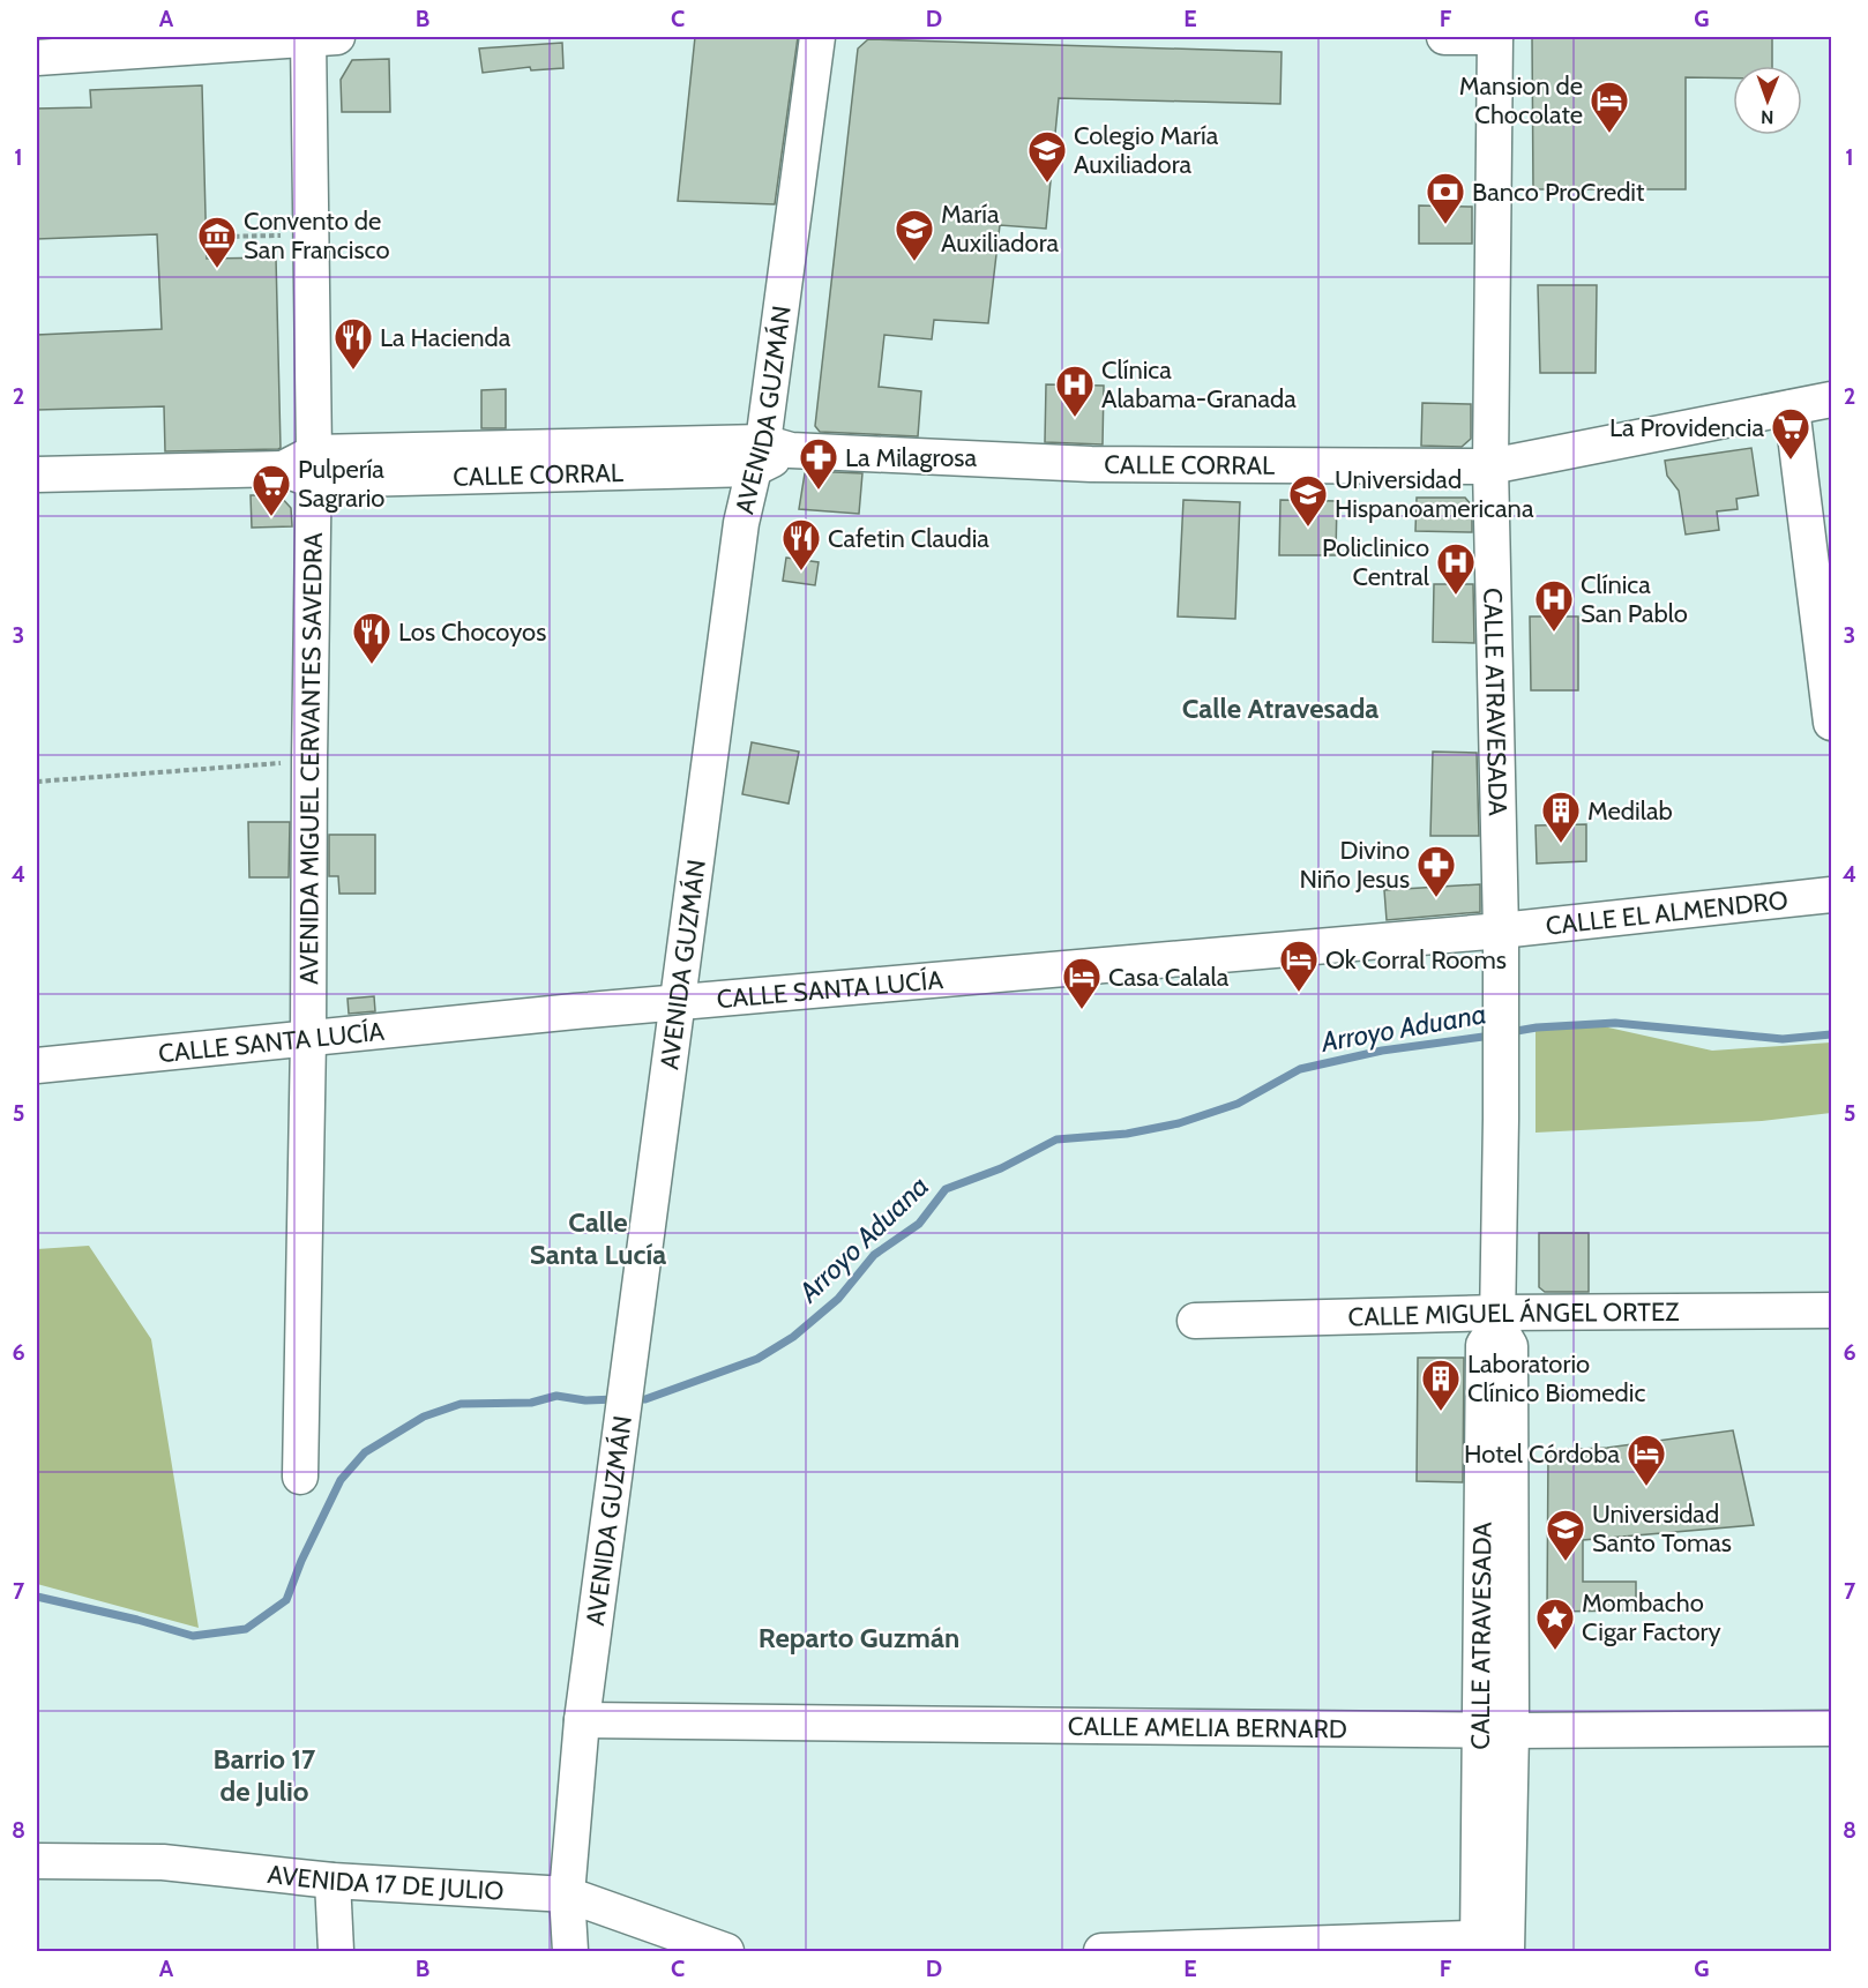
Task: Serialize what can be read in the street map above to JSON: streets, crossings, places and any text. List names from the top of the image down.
{
  "streets": {
    "street": [
      "AVENIDA GUZMÁN",
      "CALLE CORRAL",
      "CALLE ATRAVESADA",
      "AVENIDA MIGUEL CERVANTES SAVEDRA",
      "CALLE EL ALMENDRO",
      "CALLE SANTA LUCÍA",
      "CALLE MIGUEL ÁNGEL ORTEZ",
      "CALLE AMELIA BERNARD",
      "AVENIDA 17 DE JULIO"
    ]
  },
  "crossings": [
    ["AVENIDA GUZMÁN", "CALLE CORRAL"],
    ["AVENIDA GUZMÁN", "CALLE SANTA LUCÍA"],
    ["AVENIDA GUZMÁN", "CALLE AMELIA BERNARD"],
    ["AVENIDA GUZMÁN", "AVENIDA 17 DE JULIO"],
    ["CALLE CORRAL", "CALLE ATRAVESADA"],
    ["CALLE CORRAL", "AVENIDA MIGUEL CERVANTES SAVEDRA"],
    ["CALLE ATRAVESADA", "CALLE EL ALMENDRO"],
    ["CALLE ATRAVESADA", "CALLE SANTA LUCÍA"],
    ["CALLE ATRAVESADA", "CALLE MIGUEL ÁNGEL ORTEZ"],
    ["CALLE ATRAVESADA", "CALLE AMELIA BERNARD"],
    ["AVENIDA MIGUEL CERVANTES SAVEDRA", "CALLE SANTA LUCÍA"],
    ["CALLE EL ALMENDRO", "CALLE SANTA LUCÍA"]
  ],
  "districts": [
    "Calle Atravesada",
    "Calle Santa Lucía",
    "Reparto Guzmán",
    "Barrio 17 de Julio"
  ],
  "water": ["Arroyo Aduana"],
  "places": {
    "hotel": [
      "Mansion de Chocolate",
      "Ok Corral Rooms",
      "Casa Calala",
      "Hotel Córdoba"
    ],
    "school or university": [
      "Colegio María Auxiliadora",
      "María Auxiliadora",
      "Universidad Hispanoamericana",
      "Universidad Santo Tomas"
    ],
    "bank": ["Banco ProCredit"],
    "museum": ["Convento de San Francisco"],
    "restaurant": ["La Hacienda", "Cafetin Claudia", "Los Chocoyos"],
    "hospital": ["Clínica Alabama-Granada", "Policlinico Central", "Clínica San Pablo"],
    "supermarket": ["La Providencia", "Pulpería Sagrario"],
    "pharmacy": ["La Milagrosa", "Divino Niño Jesus"],
    "building": ["Medilab", "Laboratorio Clínico Biomedic"],
    "place": ["Mombacho Cigar Factory"]
  },
  "north": "bottom",
  "grid": {
    "columns": [
      "A",
      "B",
      "C",
      "D",
      "E",
      "F",
      "G"
    ],
    "rows": [
      "1",
      "2",
      "3",
      "4",
      "5",
      "6",
      "7",
      "8"
    ]
  }
}
